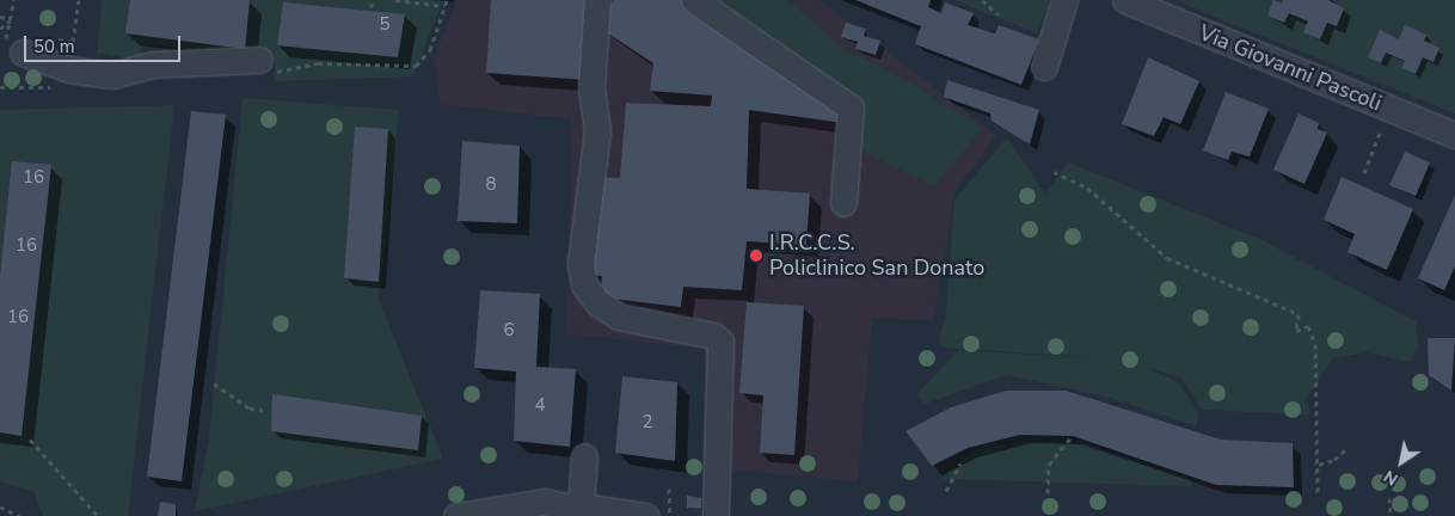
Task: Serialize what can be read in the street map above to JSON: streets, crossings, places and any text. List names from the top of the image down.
{
  "streets": {
    "street": ["Via Giovanni Pascoli"]
  },
  "places": ["I.R.C.C.S. Policlinico San Donato"],
  "house_numbers": [
    "5",
    "16",
    "8",
    "16",
    "16",
    "6",
    "4",
    "2"
  ],
  "scale_bar": "50 m",
  "north": "bottom left"
}
